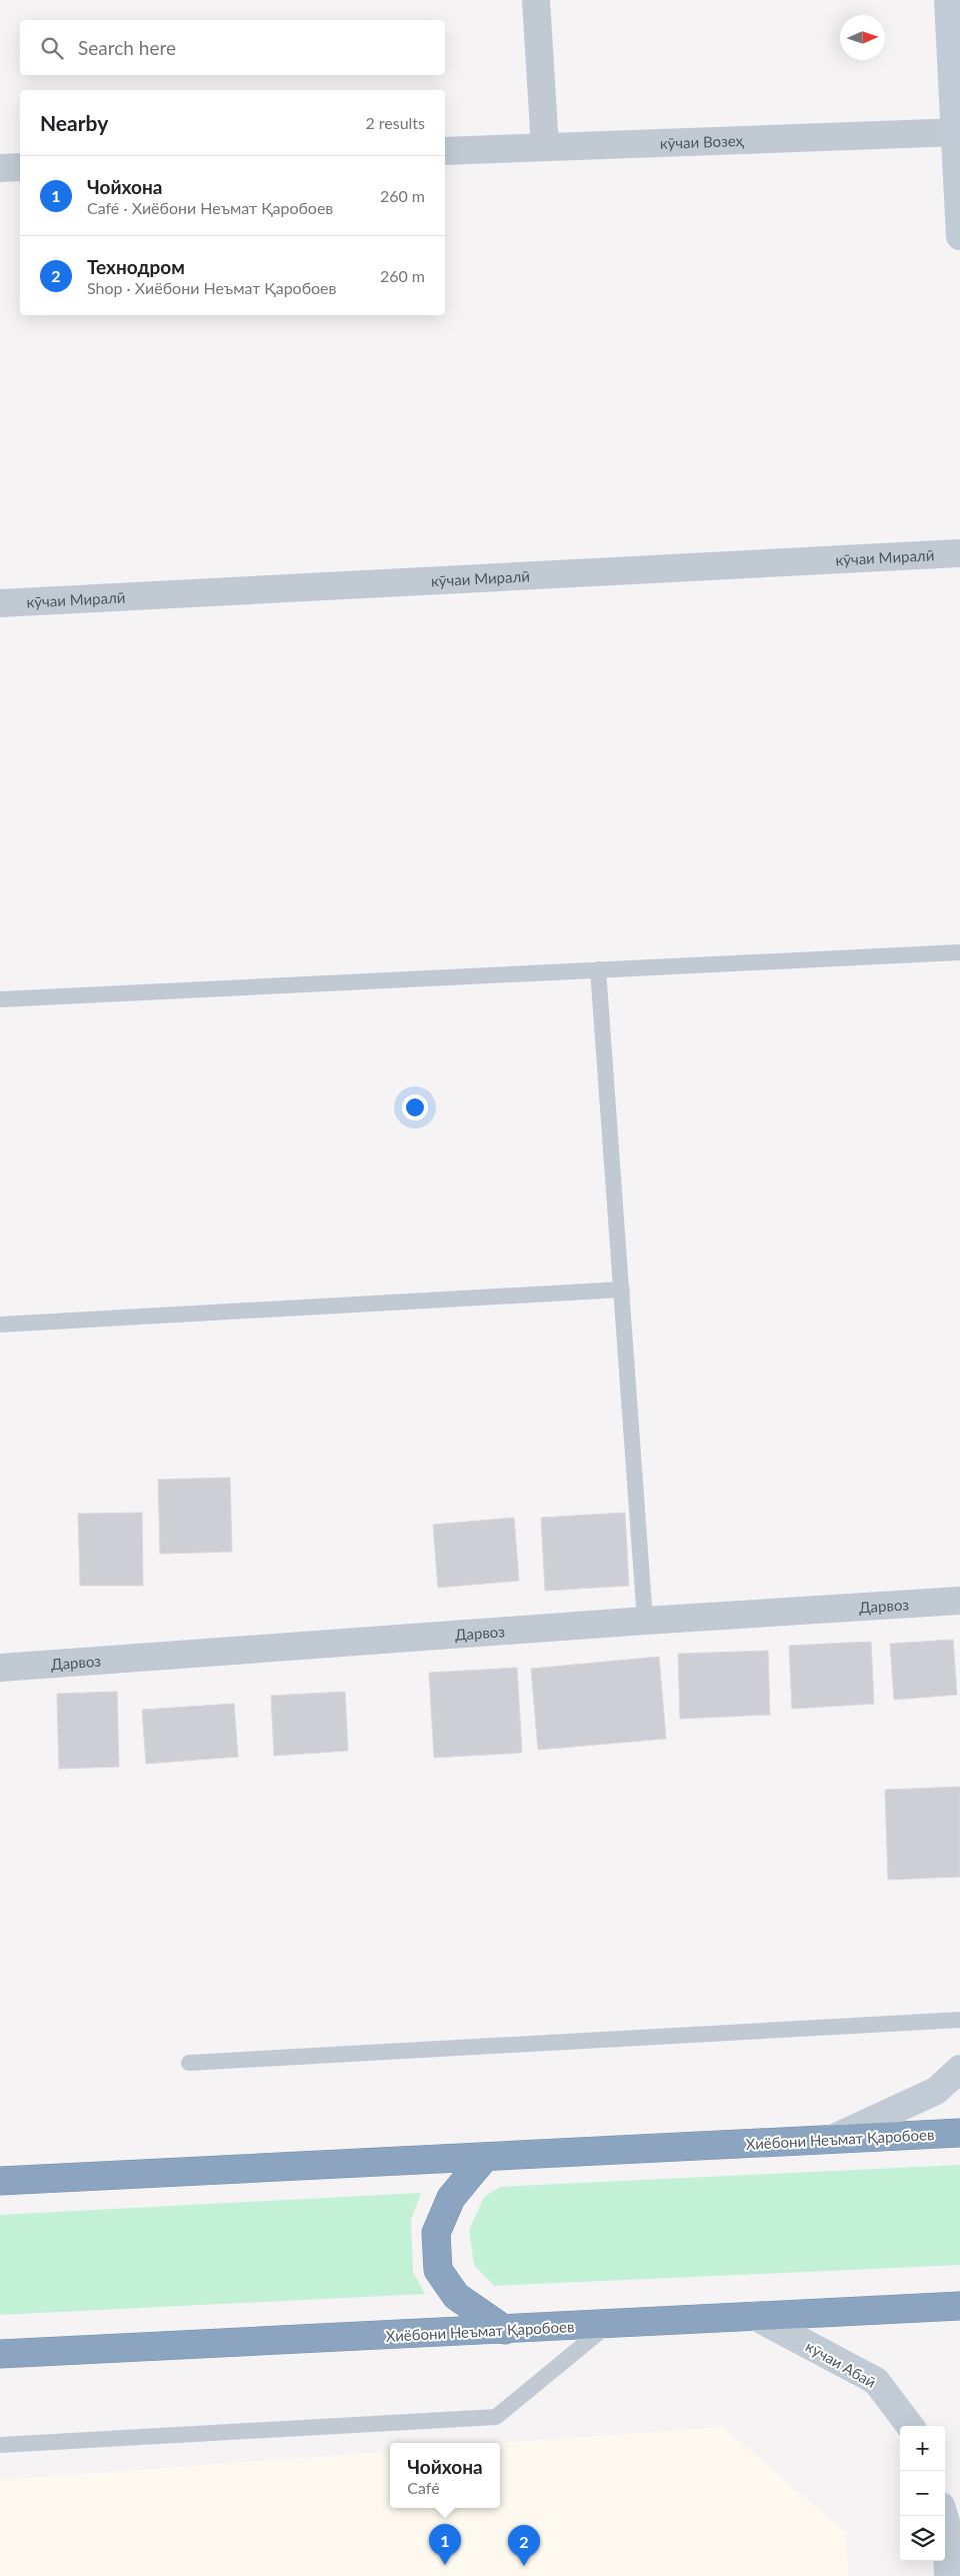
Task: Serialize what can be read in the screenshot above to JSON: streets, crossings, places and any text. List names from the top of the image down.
{
  "streets": {
    "highway": ["Хиёбони Неъмат Қаробоев"],
    "street": [
      "кӯчаи Возеҳ",
      "кӯчаи Миралӣ",
      "Дарвоз",
      "кӯчаи Абаӣ"
    ]
  },
  "crossings": [
    ["Хиёбони Неъмат Қаробоев", "кӯчаи Абаӣ"]
  ],
  "north": "right",
  "page": {
    "search": "Search here",
    "heading": ["Nearby", "2 results"],
    "list": [
      {
        "mark": "1",
        "name": "Чойхона",
        "note": "Café · Хиёбони Неъмат Қаробоев",
        "value": "260 m"
      },
      {
        "mark": "2",
        "name": "Технодром",
        "note": "Shop · Хиёбони Неъмат Қаробоев",
        "value": "260 m"
      }
    ],
    "map_buttons": ["+", "−"],
    "popup": ["Чойхона", "Café"],
    "pins": ["1", "2"]
  }
}
